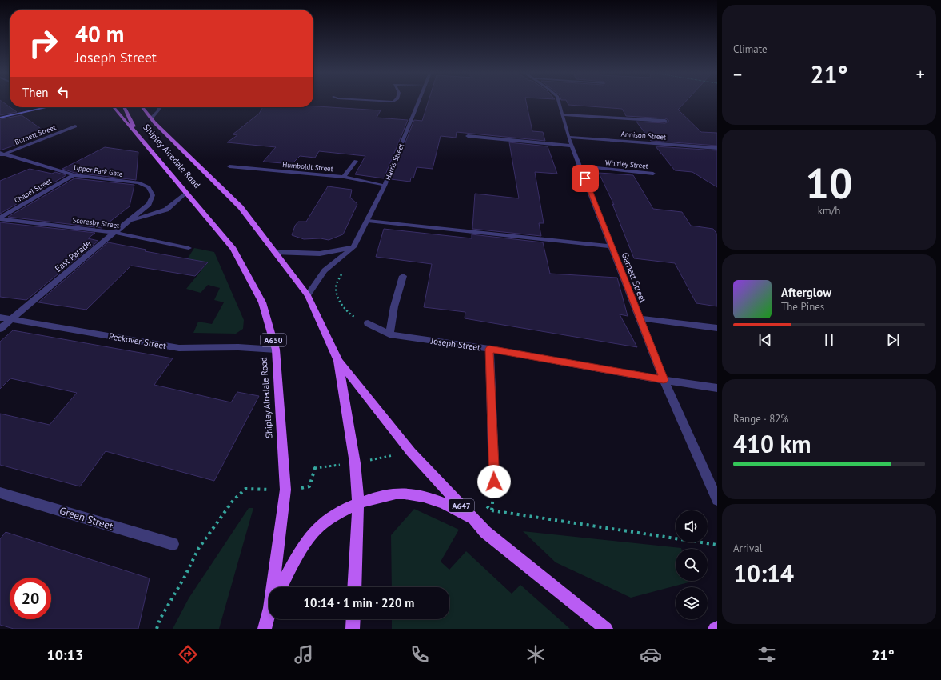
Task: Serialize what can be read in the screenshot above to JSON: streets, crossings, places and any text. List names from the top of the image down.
{
  "streets": {
    "main road": ["Shipley Airedale Road", "A650", "A647"],
    "street": [
      "Burnett Street",
      "Annison Street",
      "Harris Street",
      "Whitley Street",
      "Humboldt Street",
      "Upper Park Gate",
      "Chapel Street",
      "Scoresby Street",
      "East Parade",
      "Garnett Street",
      "Peckover Street",
      "Joseph Street",
      "Green Street"
    ]
  },
  "crossings": [
    ["Burnett Street", "Upper Park Gate"],
    ["Annison Street", "Garnett Street"],
    ["Shipley Airedale Road", "Harris Street"],
    ["Shipley Airedale Road", "Peckover Street"],
    ["Shipley Airedale Road", "A647"],
    ["Harris Street", "Humboldt Street"],
    ["Whitley Street", "Garnett Street"],
    ["Upper Park Gate", "Chapel Street"],
    ["Upper Park Gate", "East Parade"],
    ["Chapel Street", "Scoresby Street"],
    ["Scoresby Street", "East Parade"],
    ["East Parade", "Peckover Street"],
    ["Garnett Street", "Joseph Street"]
  ],
  "page": {
    "tile": [
      "Climate",
      ["10", "km/h"],
      ["Range · 82%", "410 km"],
      ["Arrival", "10:14"]
    ],
    "turn": ["40 m", "Joseph Street"],
    "heat": ["−", "21°", "+"],
    "then": "Then",
    "song": ["Afterglow", "The Pines"],
    "limit": "20",
    "trip": "10:14 · 1 min · 220 m",
    "tabs": ["10:13", "21°"]
  }
}
